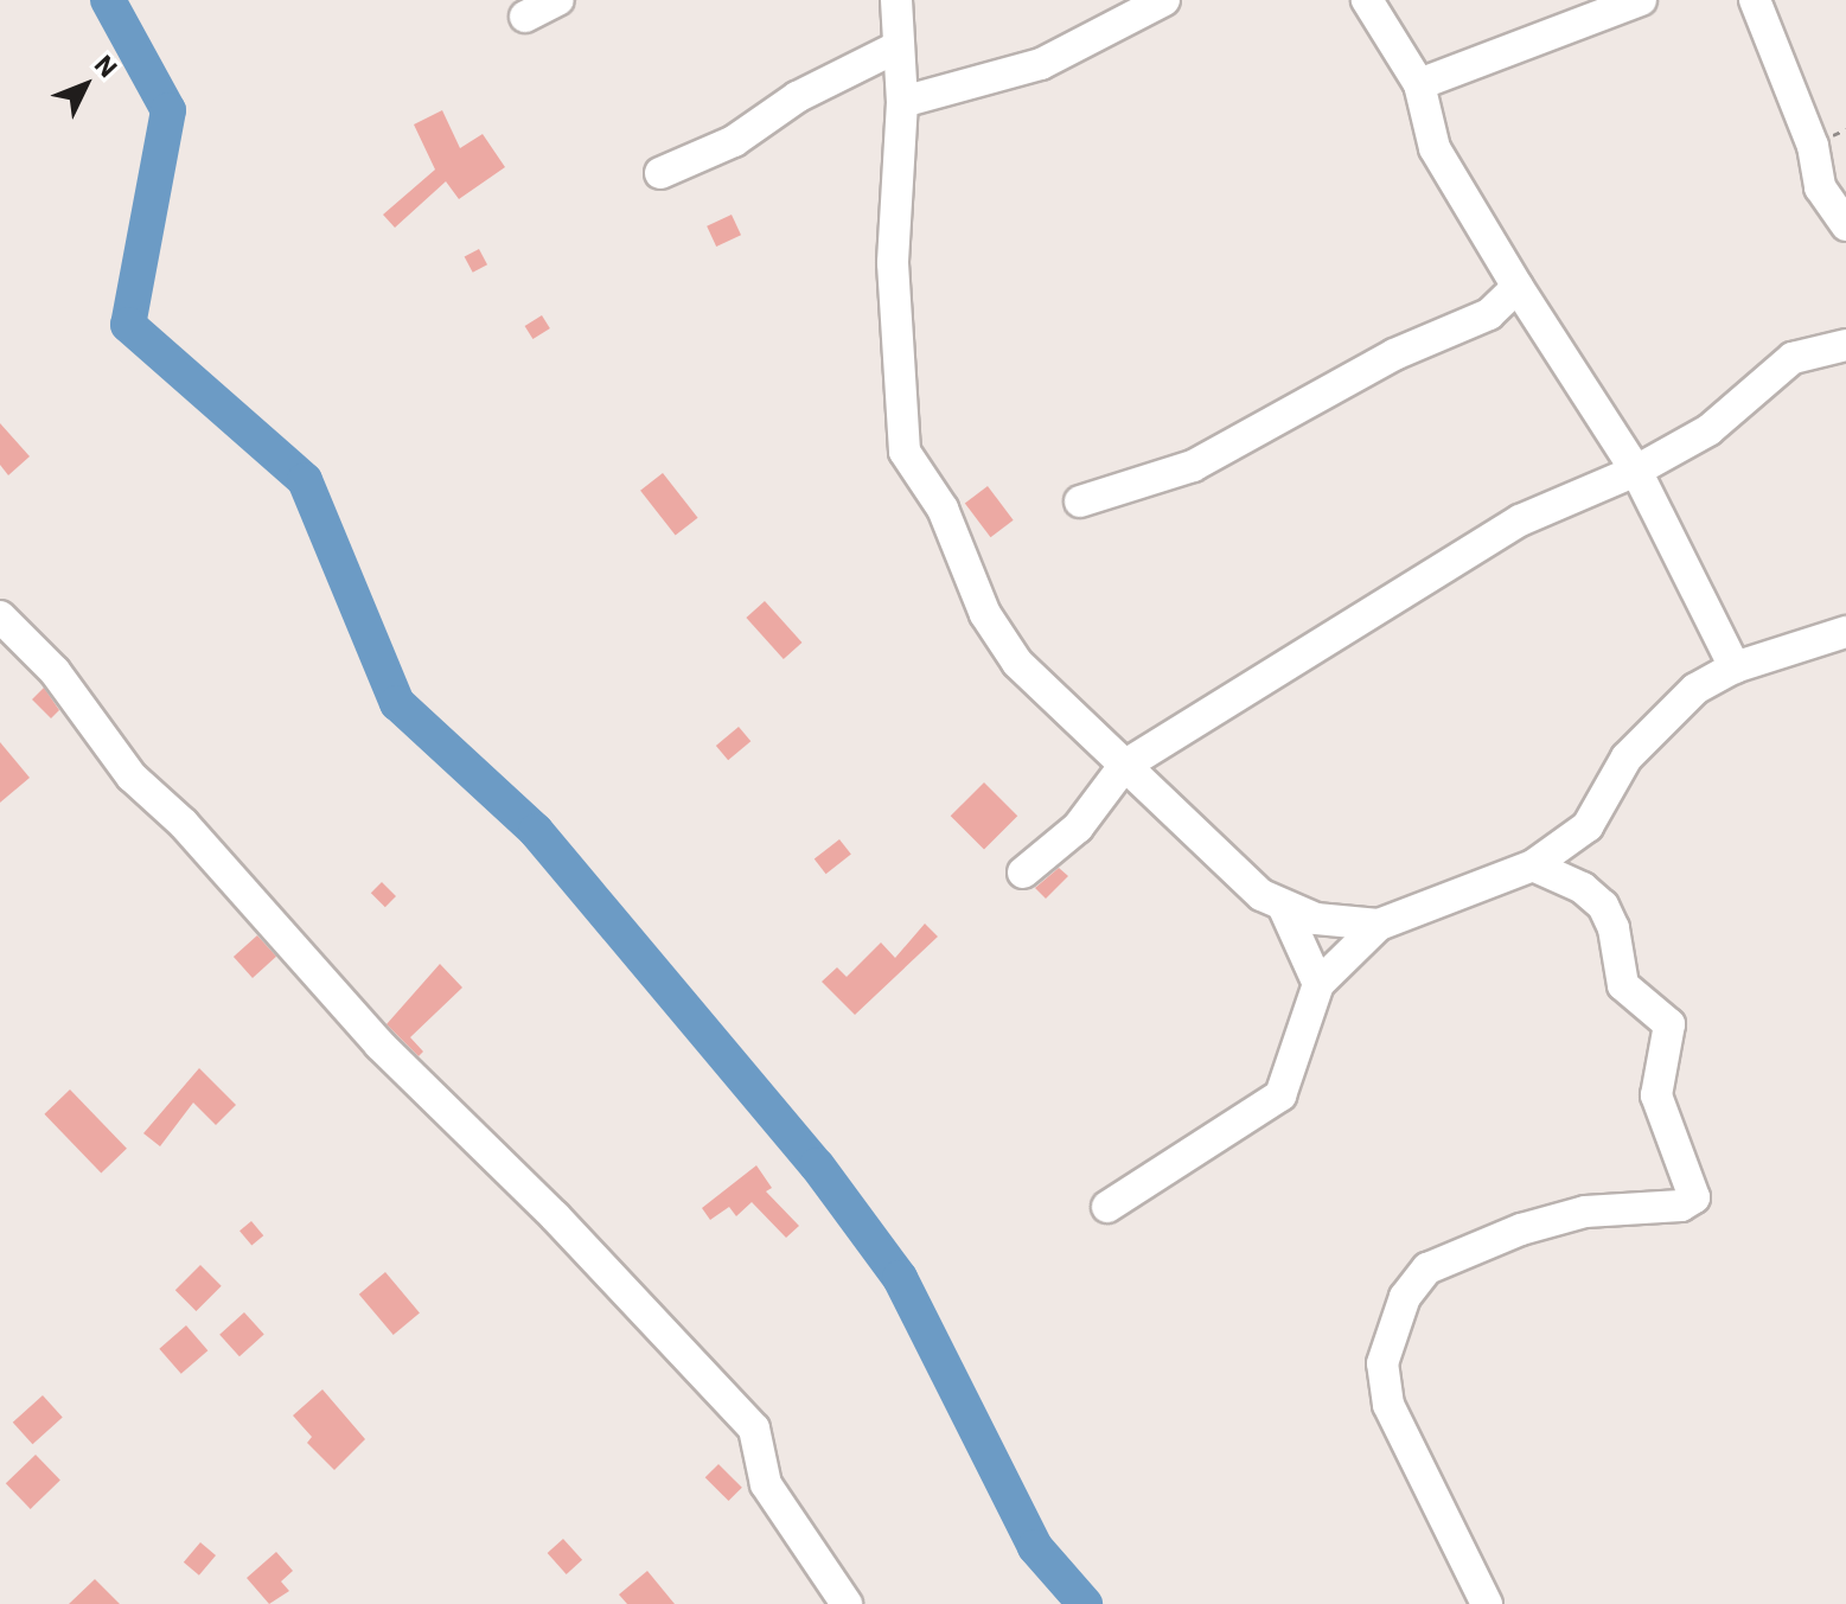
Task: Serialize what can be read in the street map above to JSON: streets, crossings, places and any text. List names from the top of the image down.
{
  "north": "top right"
}
